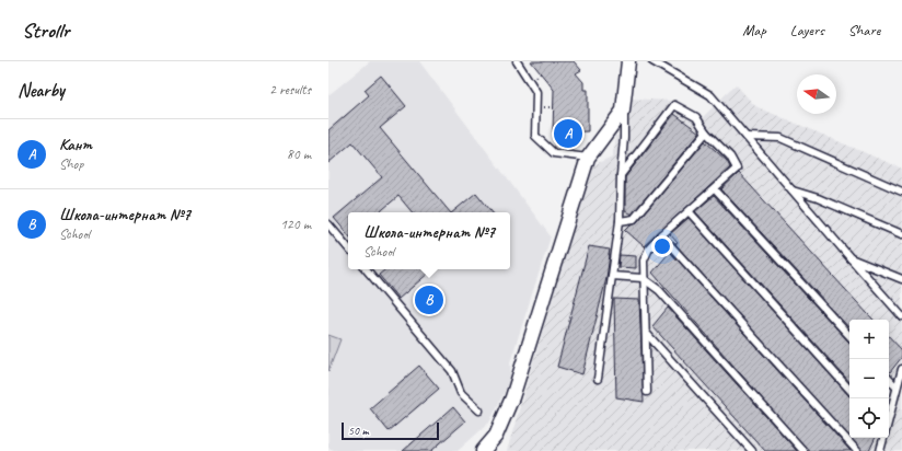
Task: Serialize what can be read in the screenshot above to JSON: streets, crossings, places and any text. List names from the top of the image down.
{
  "scale_bar": "50 m",
  "north": "left",
  "page": {
    "header": "Strollr",
    "nav": ["Map", "Layers", "Share"],
    "heading": ["Nearby", "2 results"],
    "pins": ["A", "B"],
    "list": [
      {
        "mark": "A",
        "name": "Кант",
        "note": "Shop",
        "value": "80 m"
      },
      {
        "mark": "B",
        "name": "Школа-интернат №7",
        "note": "School",
        "value": "120 m"
      }
    ],
    "popup": ["Школа-интернат №7", "School"],
    "map_buttons": ["+", "−"],
    "scale": "50 m"
  }
}
